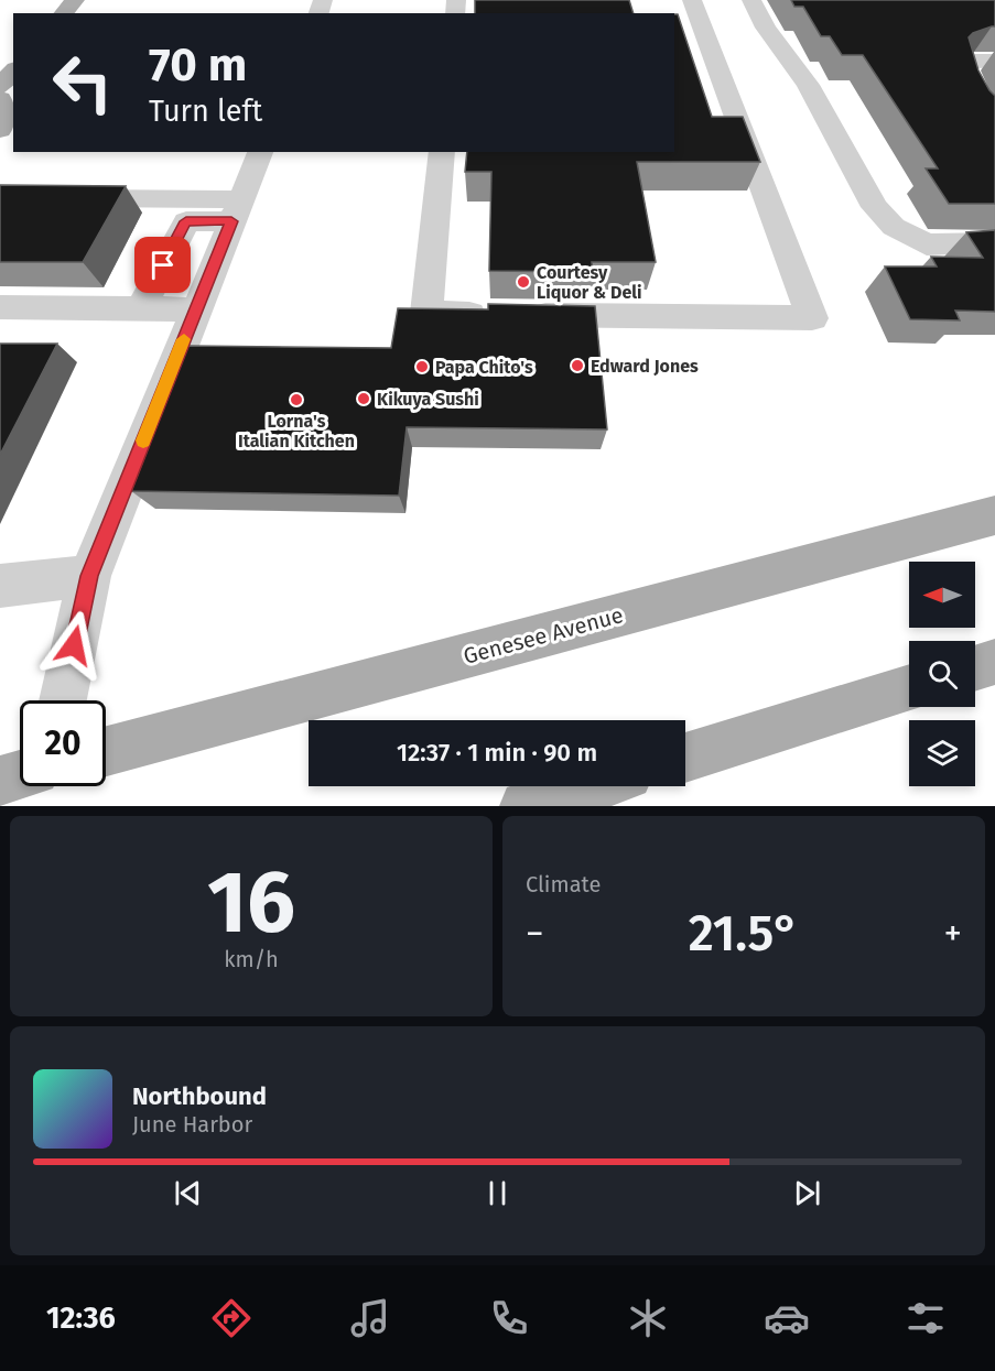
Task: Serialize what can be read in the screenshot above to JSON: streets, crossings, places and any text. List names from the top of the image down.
{
  "streets": {
    "main road": ["Genesee Avenue"]
  },
  "places": [
    "Courtesy Liquor & Deli",
    "Edward Jones",
    "Papa Chito's",
    "Kikuya Sushi",
    "Lorna's Italian Kitchen"
  ],
  "north": "left",
  "page": {
    "turn": ["70 m", "Turn left"],
    "limit": "20",
    "trip": "12:37 · 1 min · 90 m",
    "tile": [
      ["16", "km/h"],
      "Climate"
    ],
    "heat": ["−", "21.5°", "+"],
    "song": ["Northbound", "June Harbor"],
    "tabs": "12:36"
  }
}
